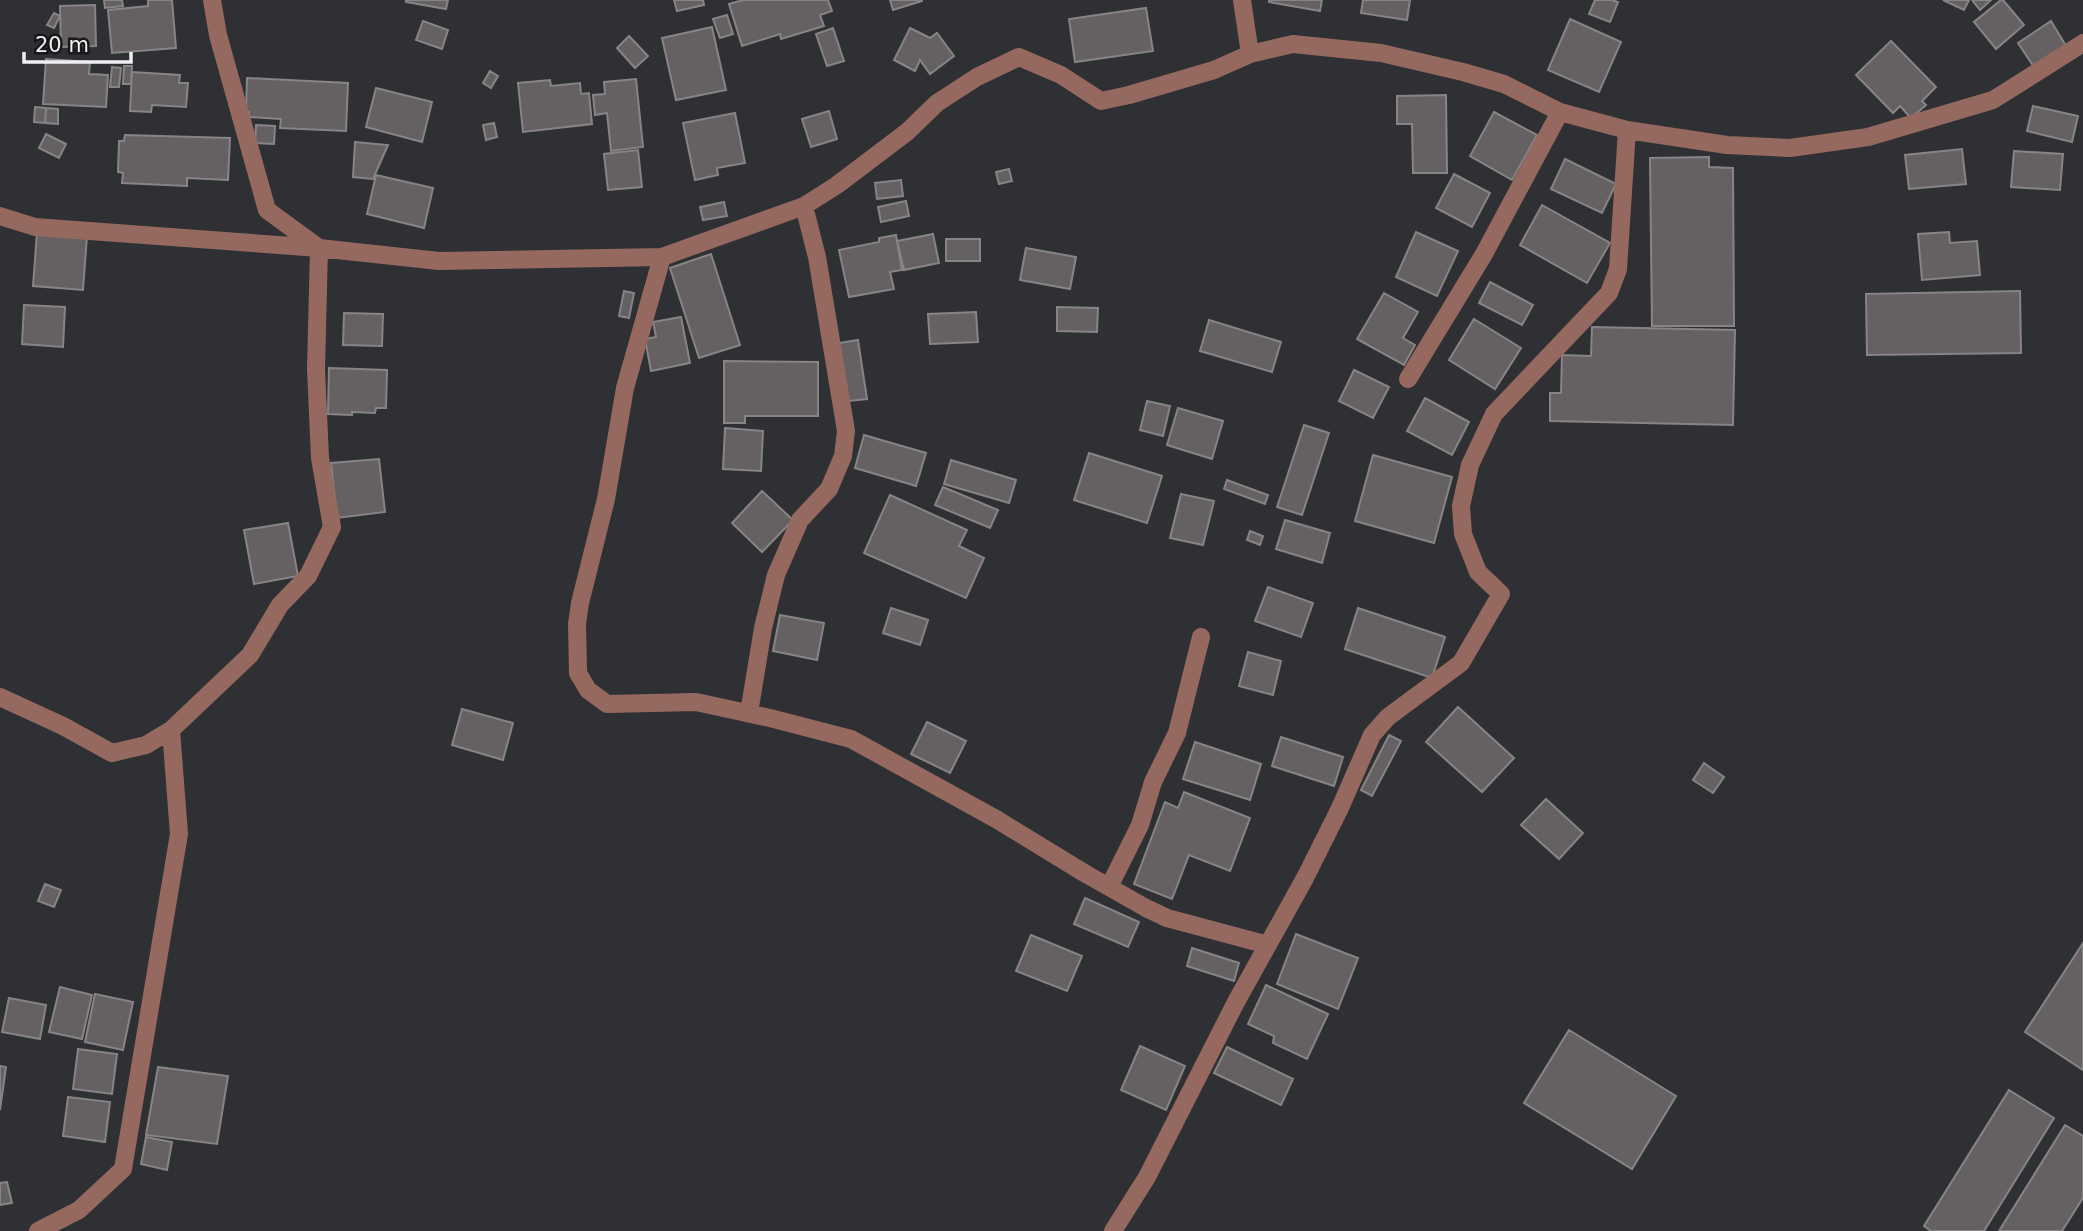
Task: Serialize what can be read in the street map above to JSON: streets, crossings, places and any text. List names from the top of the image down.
{
  "scale_bar": "20 m"
}
